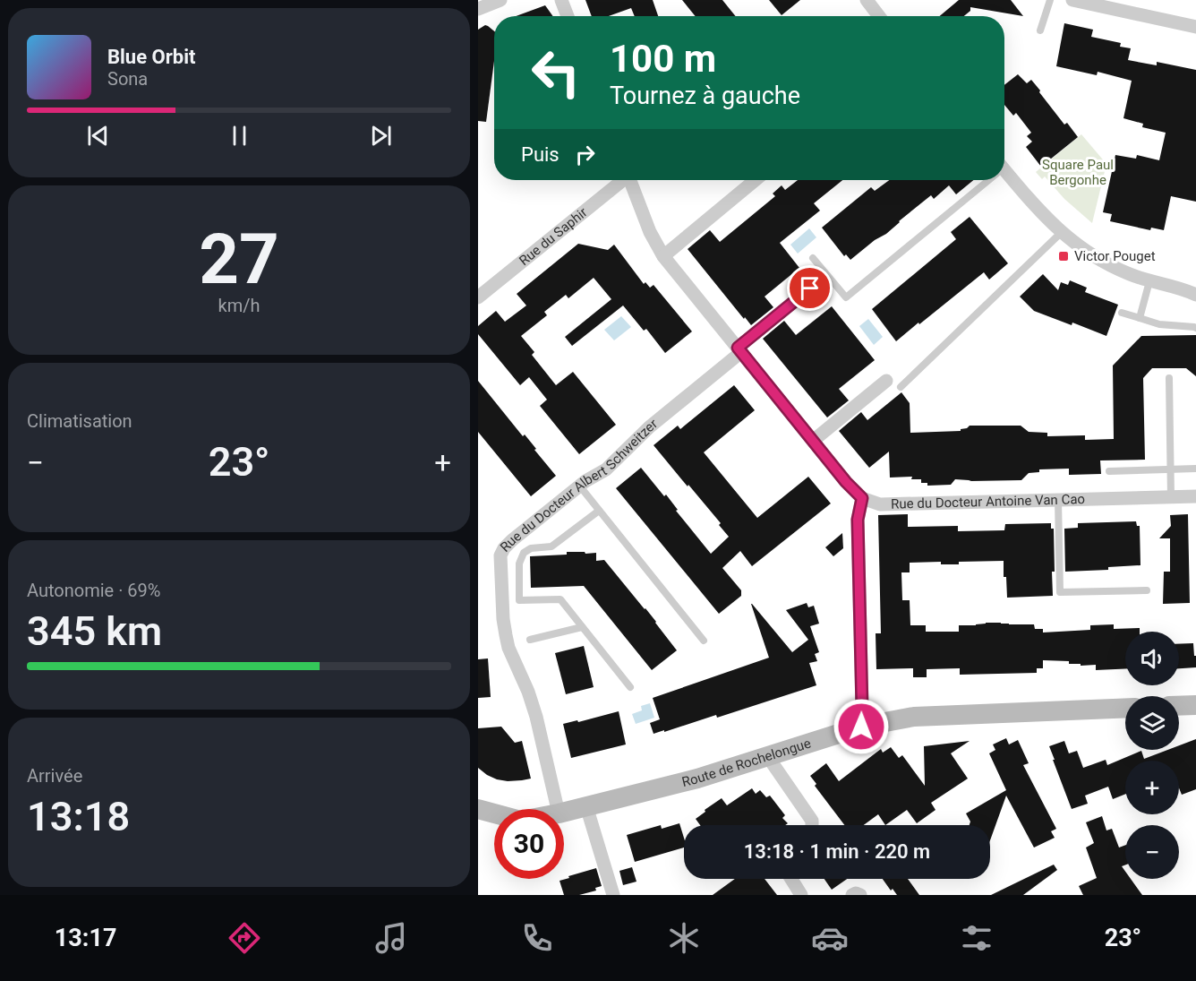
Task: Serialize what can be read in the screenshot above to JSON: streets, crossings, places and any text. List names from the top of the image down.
{
  "streets": {
    "main road": ["Route de Rochelongue"],
    "street": ["Rue du Saphir", "Rue du Docteur Albert Schweitzer", "Rue du Docteur Antoine Van Cao"]
  },
  "parks": ["Square Paul Bergonhe"],
  "places": {
    "transit": ["Victor Pouget"]
  },
  "page": {
    "turn": ["100 m", "Tournez à gauche"],
    "song": ["Blue Orbit", "Sona"],
    "then": "Puis",
    "tile": [
      ["27", "km/h"],
      "Climatisation",
      ["Autonomie · 69%", "345 km"],
      ["Arrivée", "13:18"]
    ],
    "heat": ["−", "23°", "+"],
    "map_buttons": ["+", "−"],
    "limit": "30",
    "trip": "13:18 · 1 min · 220 m",
    "tabs": ["13:17", "23°"]
  }
}
